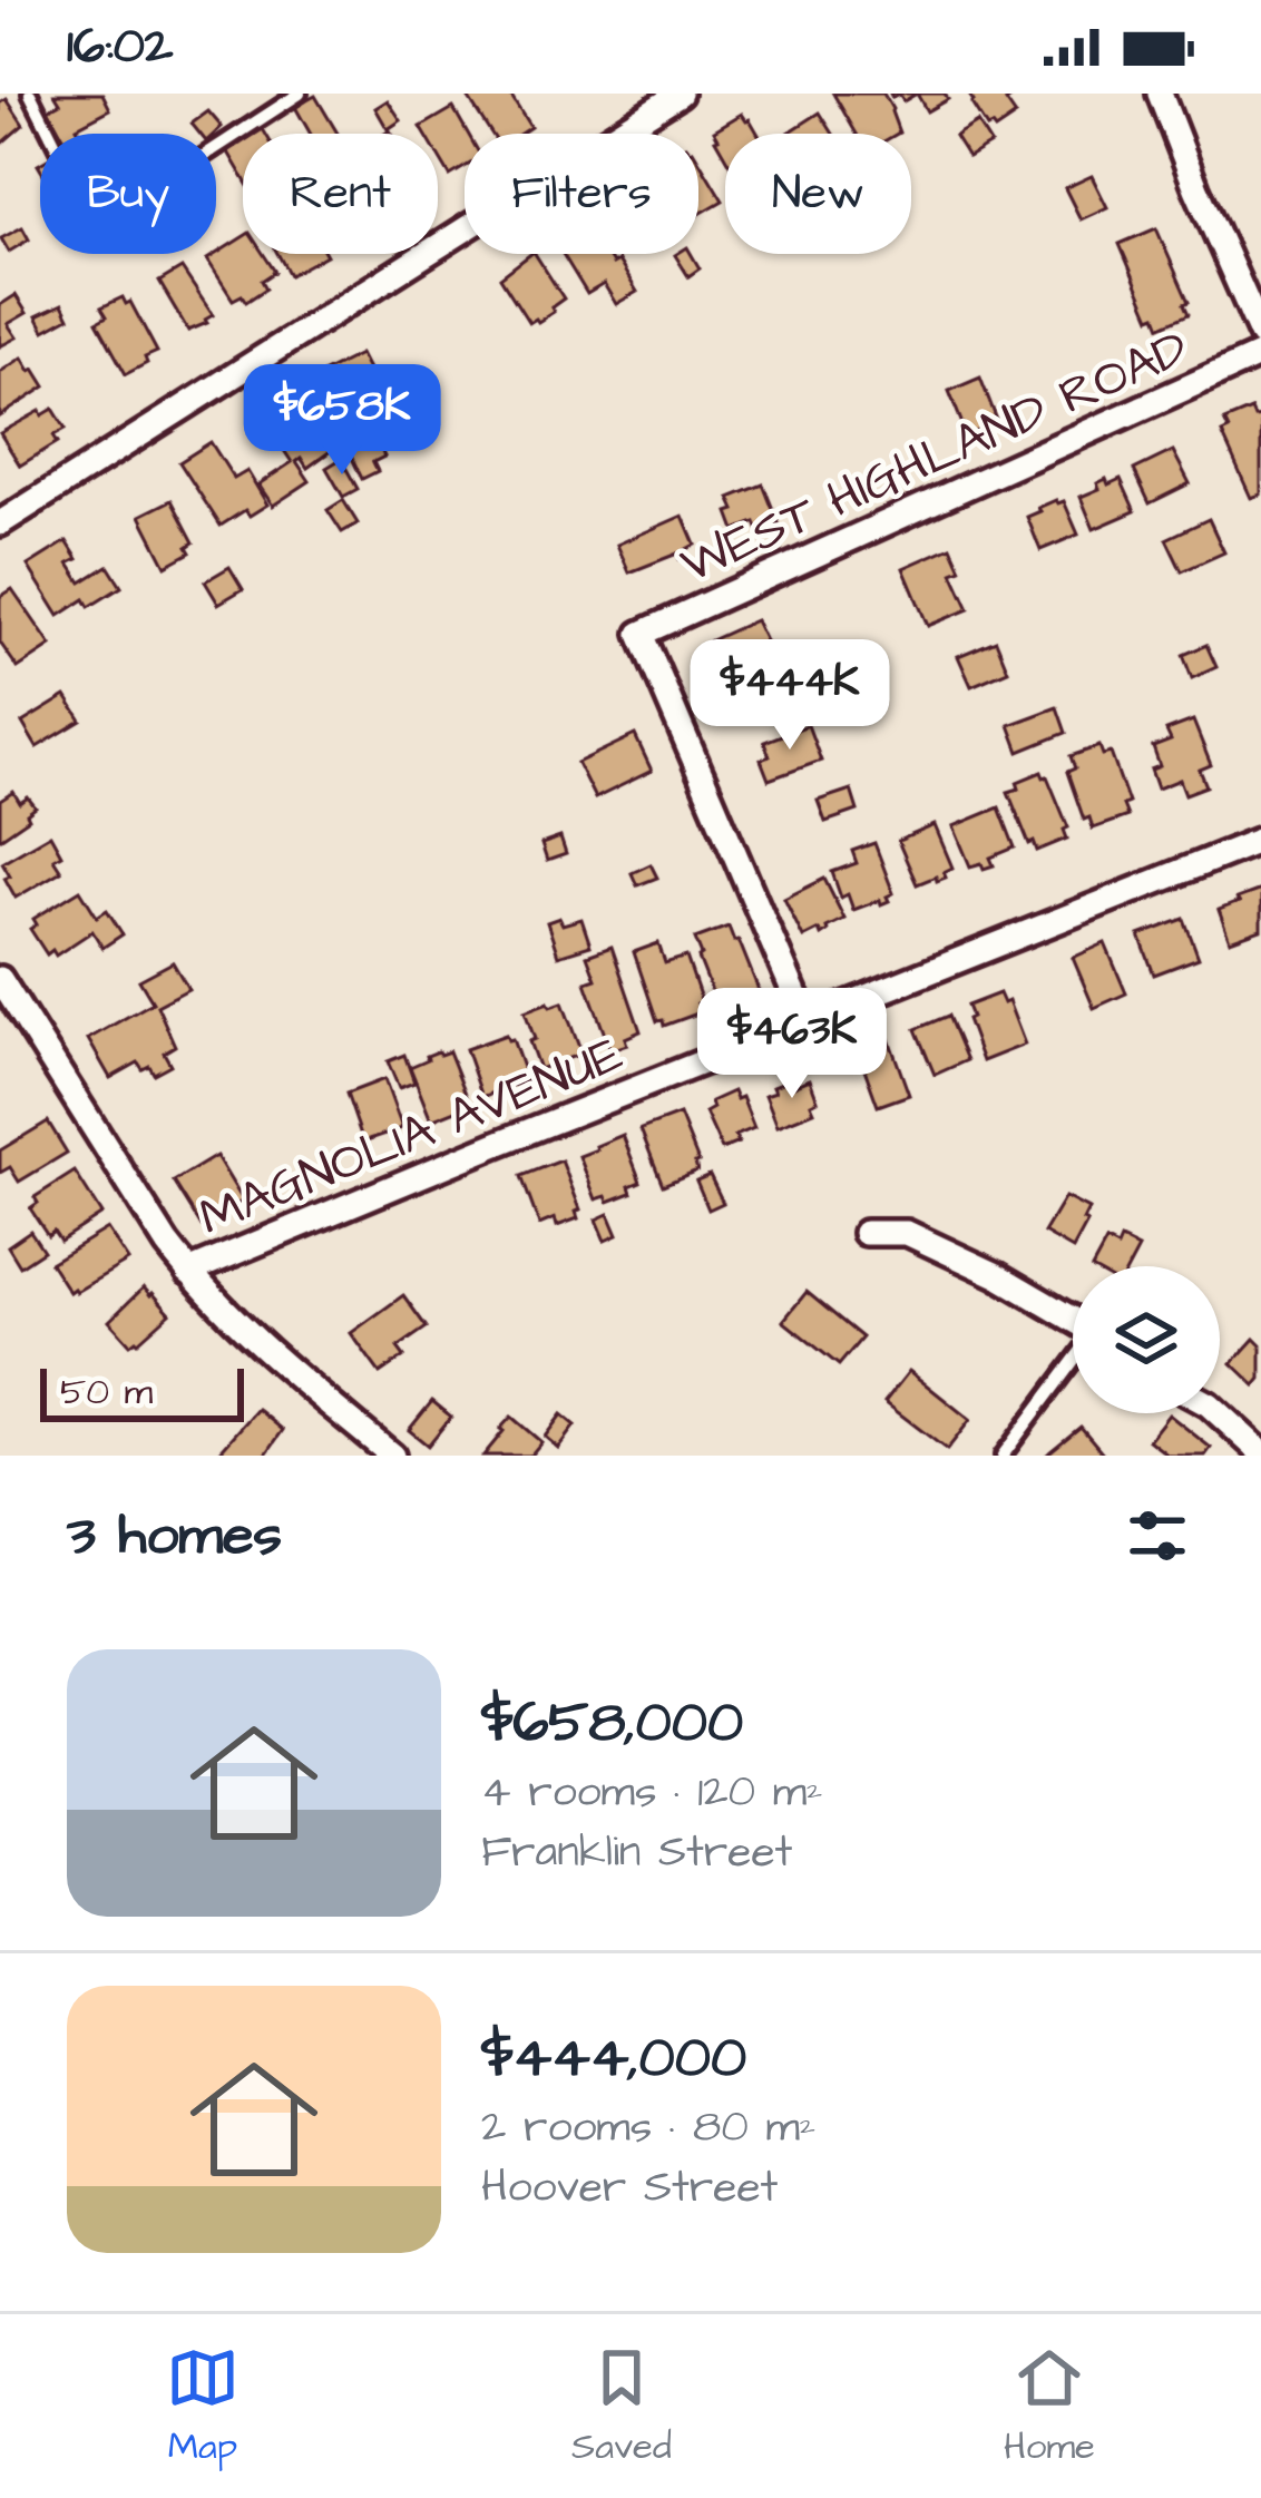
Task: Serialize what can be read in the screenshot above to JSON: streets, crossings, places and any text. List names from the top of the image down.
{
  "streets": {
    "street": ["WEST HIGHLAND ROAD", "MAGNOLIA AVENUE"]
  },
  "crossings": [
    ["WEST HIGHLAND ROAD", "MAGNOLIA AVENUE"]
  ],
  "scale_bar": "50 m",
  "page": {
    "status": "16:02",
    "chip": [
      "Buy",
      "Rent",
      "Filters",
      "New"
    ],
    "price": ["$658K", "$444K", "$463K"],
    "scale": "50 m",
    "heading": "3 homes",
    "list": [
      {
        "name": "$658,000",
        "note": "4 rooms · 120 m² · Franklin Street"
      },
      {
        "name": "$444,000",
        "note": "2 rooms · 80 m² · Hoover Street"
      }
    ],
    "tabs": ["Map", "Saved", "Home"]
  }
}
